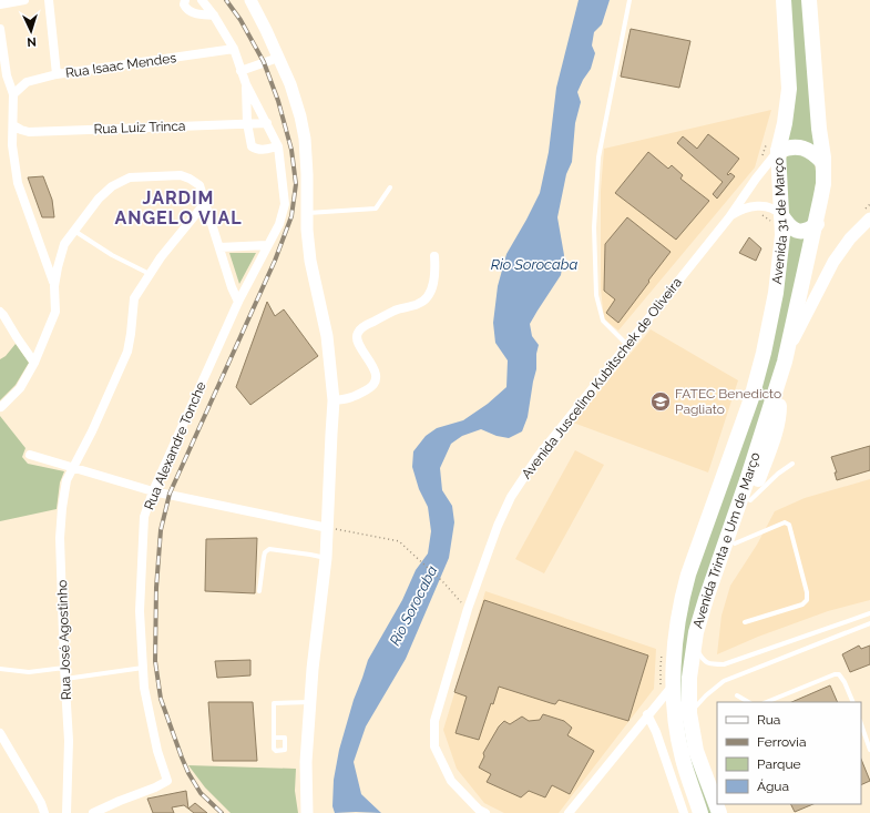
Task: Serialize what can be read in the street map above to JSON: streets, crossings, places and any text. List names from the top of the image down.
{
  "streets": {
    "highway": ["Avenida 31 de Março", "Avenida Trinta e Um de Março"],
    "street": [
      "Rua Isaac Mendes",
      "Rua Luiz Trinca",
      "Avenida Juscelino Kubitschek de Oliveira",
      "Rua Alexandre Tonche",
      "Rua José Agostinho"
    ]
  },
  "crossings": [
    ["Rua Isaac Mendes", "Rua Alexandre Tonche"],
    ["Rua Luiz Trinca", "Rua Alexandre Tonche"],
    ["Avenida 31 de Março", "Avenida Juscelino Kubitschek de Oliveira"],
    ["Avenida 31 de Março", "Avenida Trinta e Um de Março"]
  ],
  "districts": ["JARDIM ANGELO VIAL"],
  "water": ["Rio Sorocaba"],
  "places": {
    "school or university": ["FATEC Benedicto Pagliato"]
  },
  "legend": [
    "Rua",
    "Ferrovia",
    "Parque",
    "Água"
  ],
  "north": "bottom"
}
